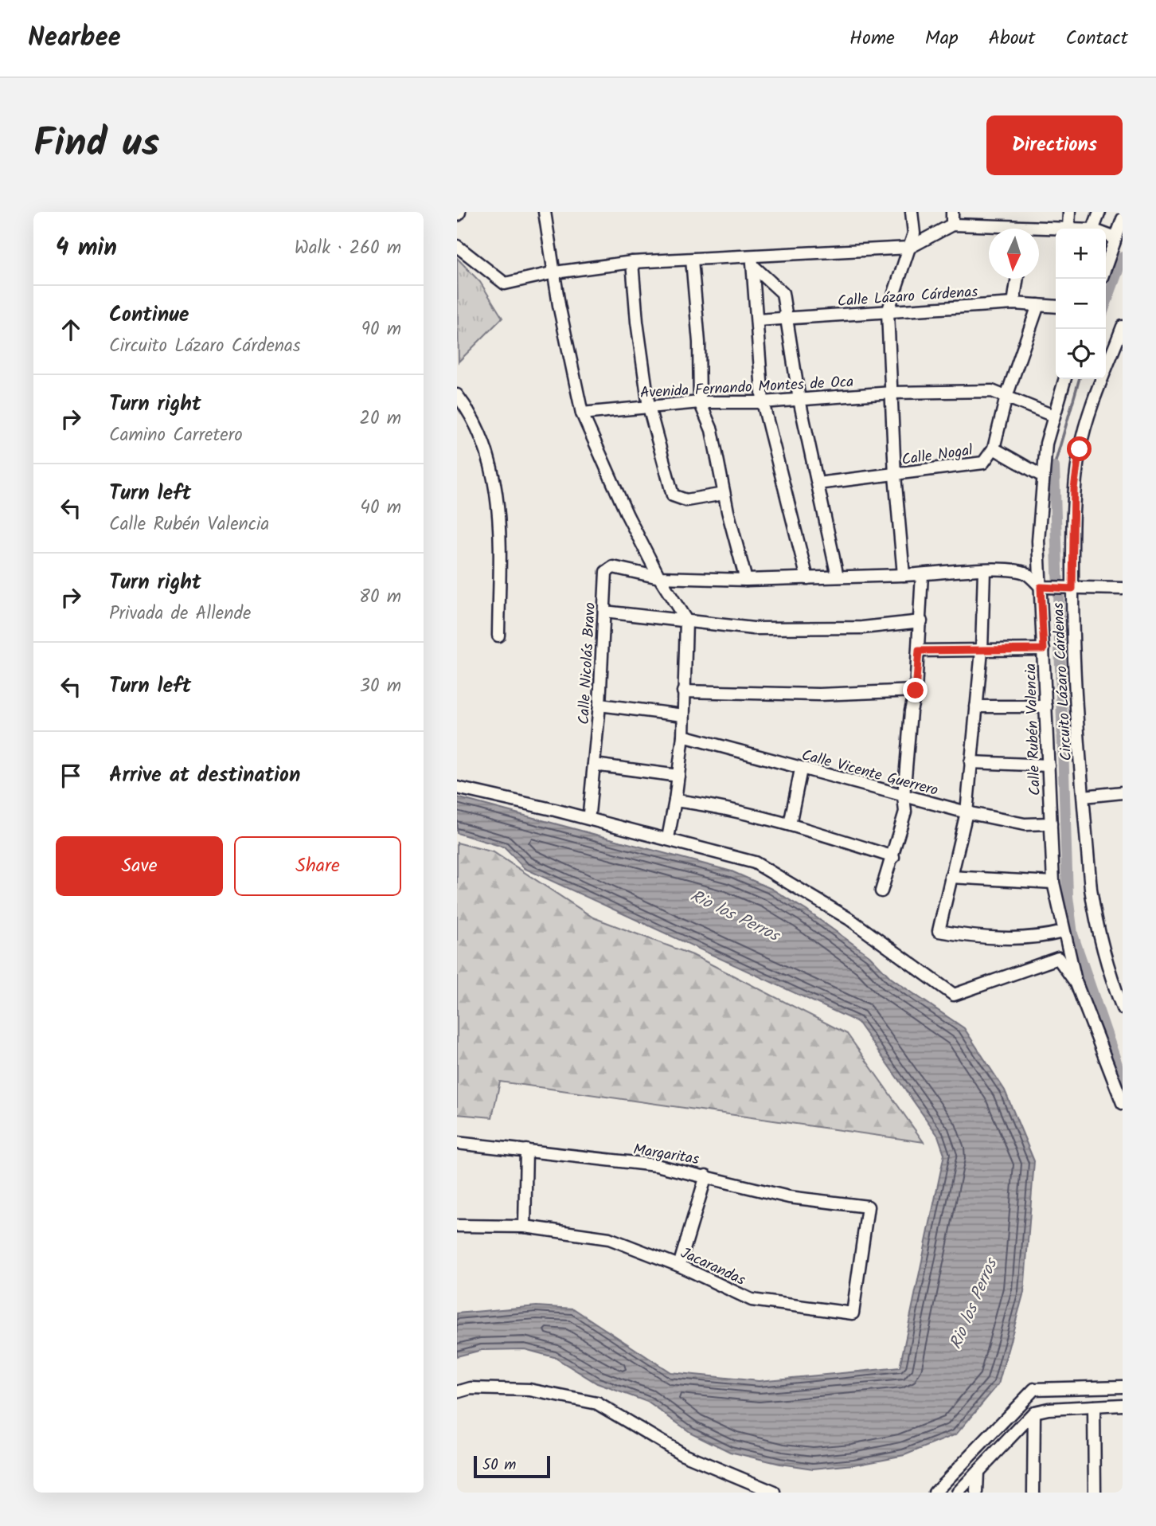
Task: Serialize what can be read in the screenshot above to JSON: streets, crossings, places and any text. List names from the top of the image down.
{
  "streets": {
    "street": [
      "Calle Lázaro Cárdenas",
      "Avenida Fernando Montes de Oca",
      "Calle Nogal",
      "Calle Nicolás Bravo",
      "Circuito Lázaro Cárdenas",
      "Calle Rubén Valencia",
      "Calle Vicente Guerrero",
      "Margaritas",
      "Jacarandas"
    ]
  },
  "crossings": [
    ["Avenida Fernando Montes de Oca", "Calle Rubén Valencia"],
    ["Calle Rubén Valencia", "Calle Vicente Guerrero"],
    ["Margaritas", "Jacarandas"]
  ],
  "water": ["Rio los Perros"],
  "scale_bar": "50 m",
  "north": "bottom",
  "page": {
    "header": "Nearbee",
    "nav": [
      "Home",
      "Map",
      "About",
      "Contact"
    ],
    "title": "Find us",
    "buttons": [
      "Directions",
      ["Save", "Share"]
    ],
    "heading": ["4 min", "Walk · 260 m"],
    "map_buttons": ["+", "−"],
    "list": [
      ["Continue", "Circuito Lázaro Cárdenas", "90 m"],
      ["Turn right", "Camino Carretero", "20 m"],
      ["Turn left", "Calle Rubén Valencia", "40 m"],
      ["Turn right", "Privada de Allende", "80 m"],
      ["Turn left", "30 m"],
      "Arrive at destination"
    ],
    "scale": "50 m"
  }
}
